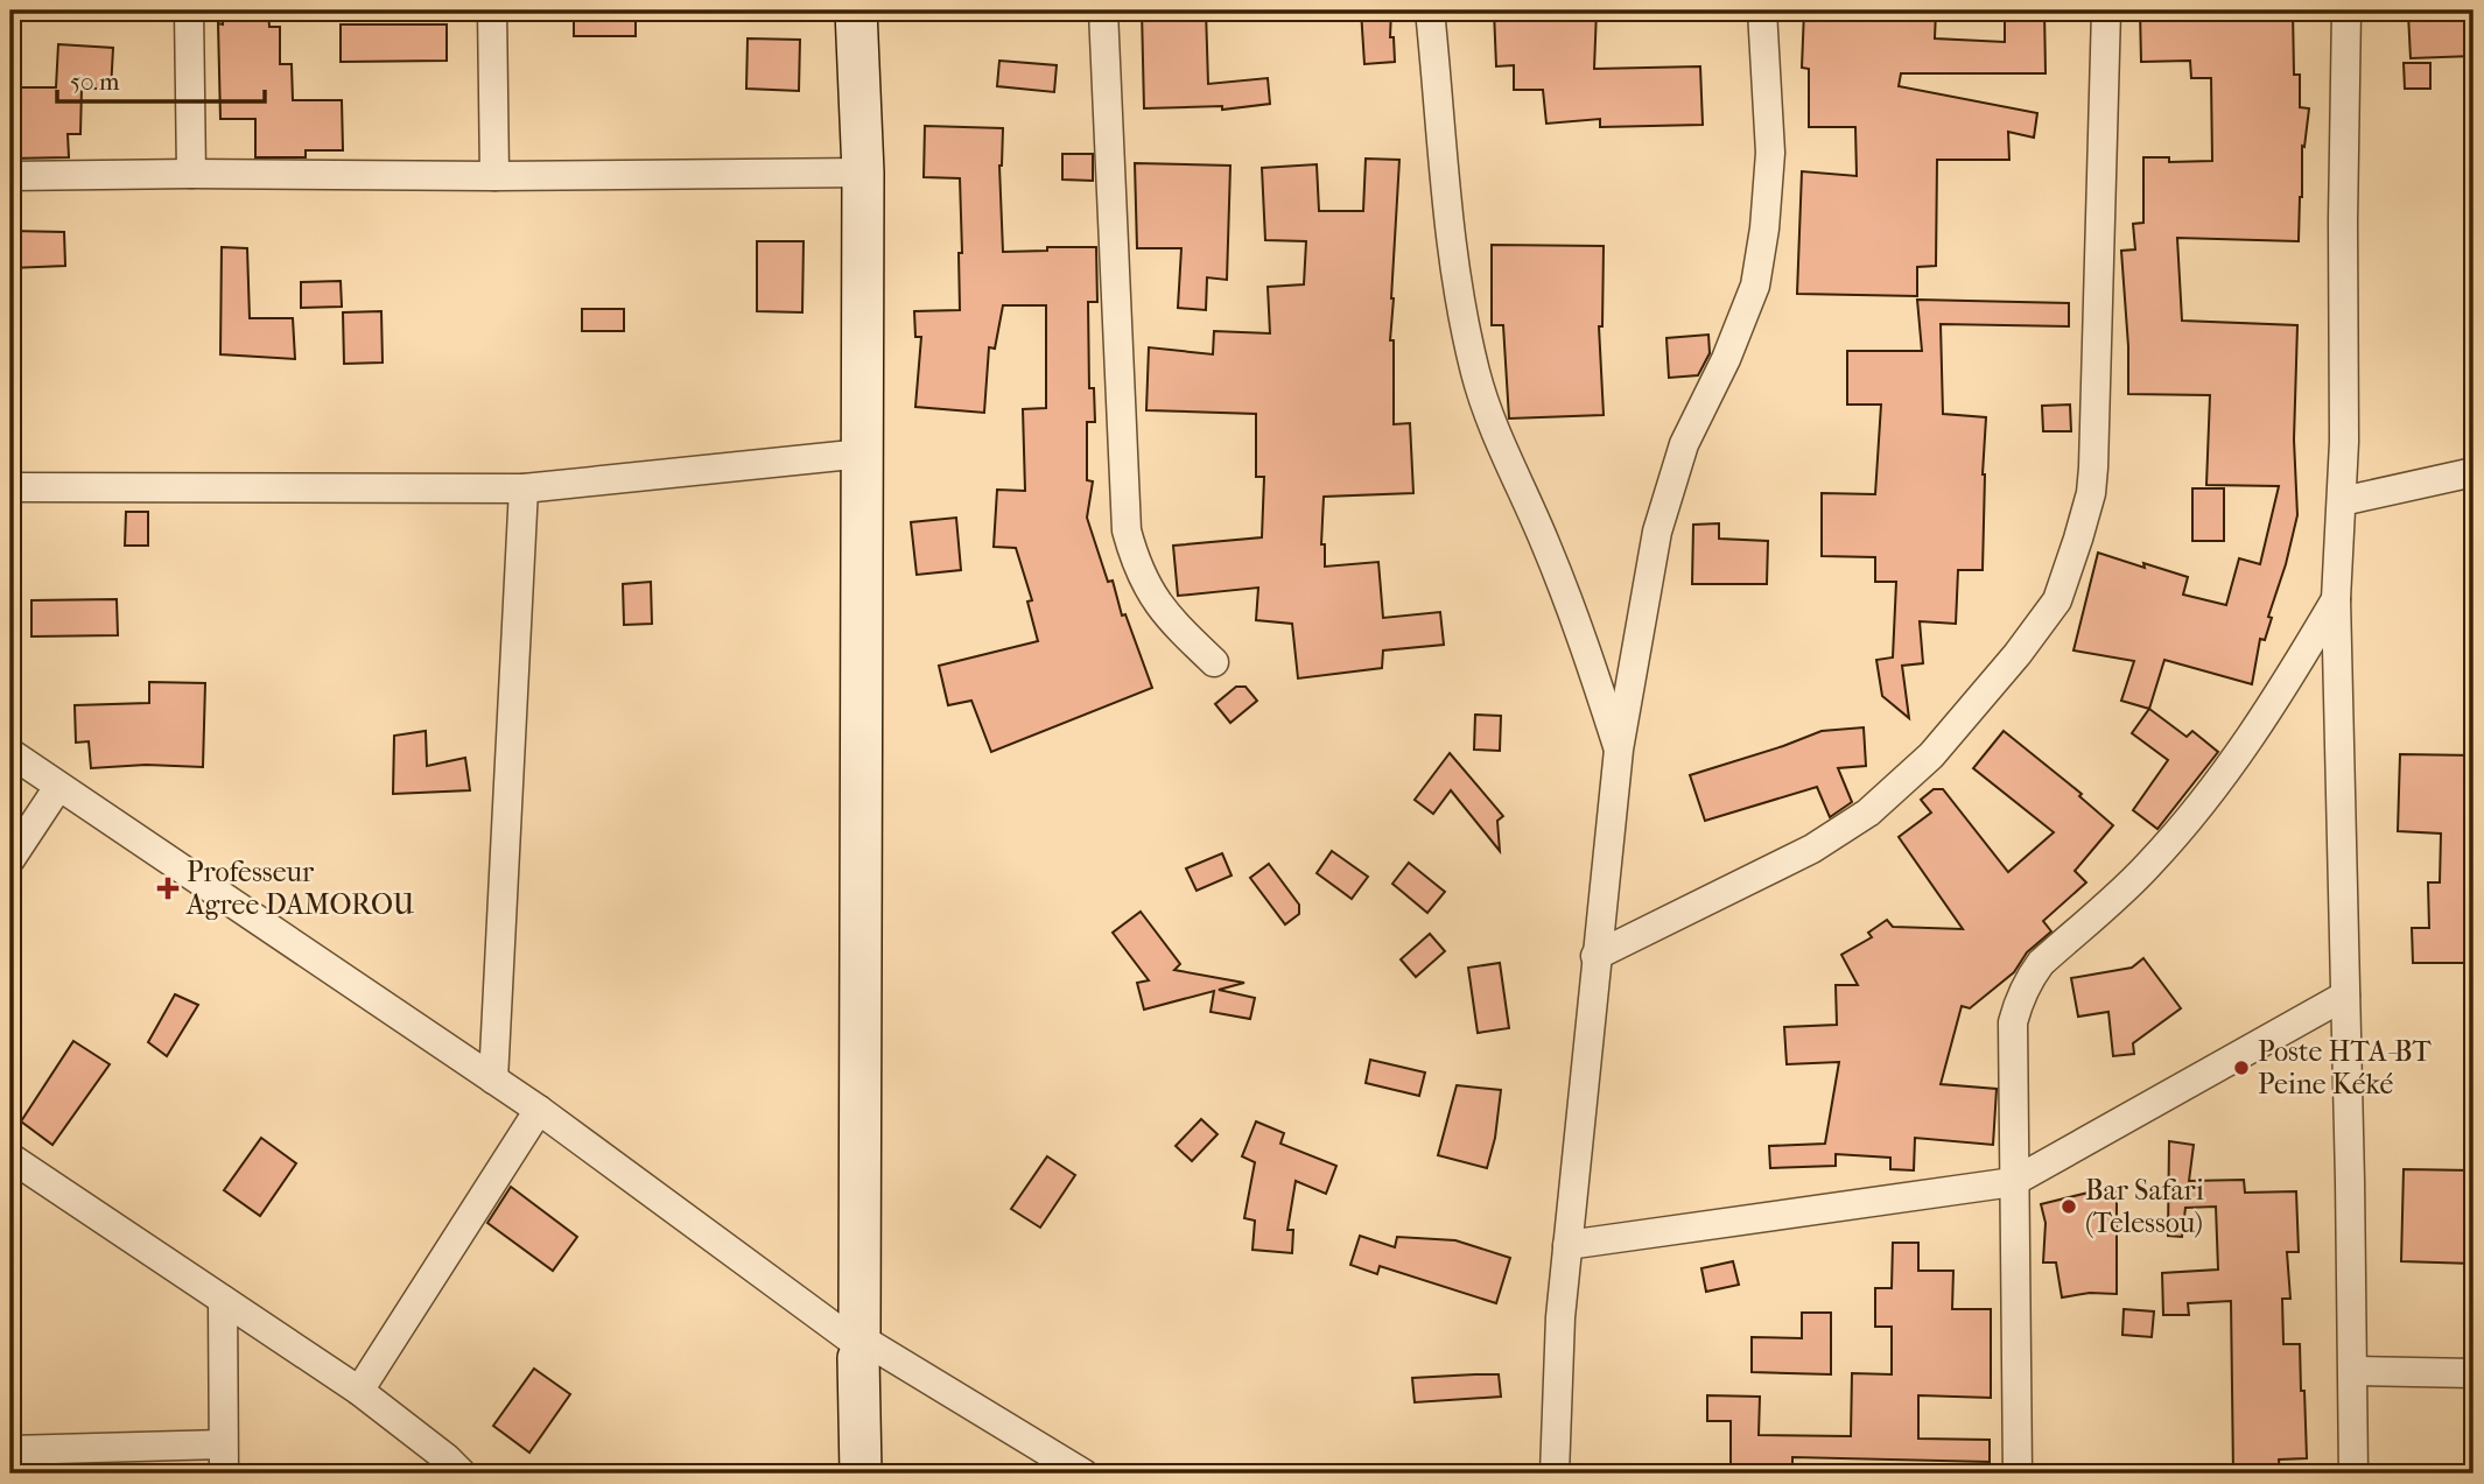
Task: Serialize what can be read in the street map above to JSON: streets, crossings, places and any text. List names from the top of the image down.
{
  "places": {
    "health": ["Professeur Agree DAMOROU"],
    "other": ["Poste HTA-BT Peine Kéké", "Bar Safari (Telessou)"]
  },
  "scale_bar": "50 m"
}
